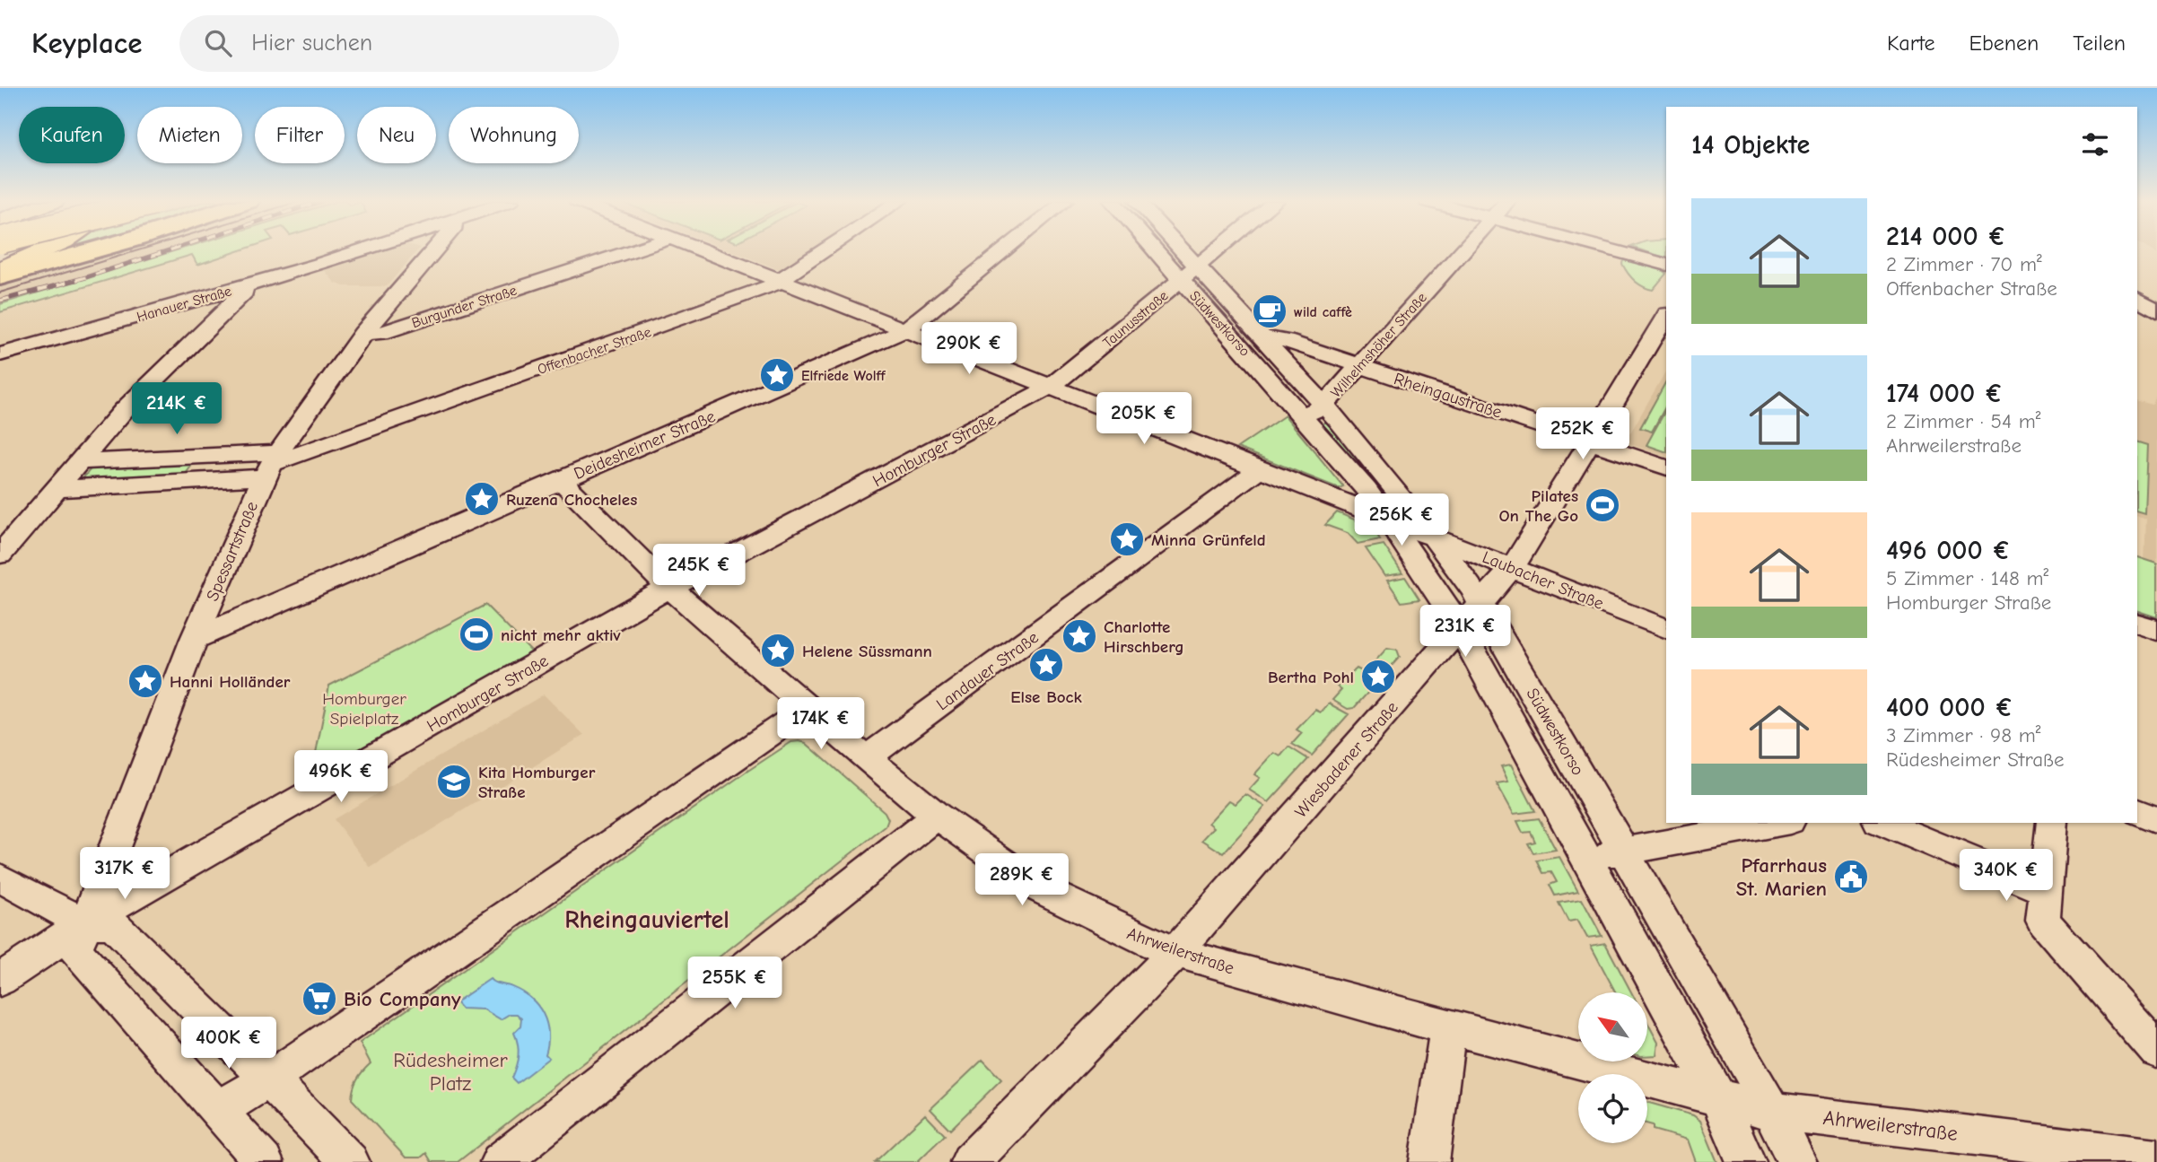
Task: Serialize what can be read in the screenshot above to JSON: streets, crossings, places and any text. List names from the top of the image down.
{
  "streets": {
    "street": [
      "Hanauer Straße",
      "Burgunder Straße",
      "Taunusstraße",
      "Südwestkorso",
      "Wilhelmshöher Straße",
      "Offenbacher Straße",
      "Rheingaustraße",
      "Deidesheimer Straße",
      "Homburger Straße",
      "Spessartstraße",
      "Laubacher Straße",
      "Landauer Straße",
      "Wiesbadener Straße",
      "Ahrweilerstraße"
    ]
  },
  "crossings": [
    ["Burgunder Straße", "Spessartstraße"],
    ["Taunusstraße", "Südwestkorso"],
    ["Taunusstraße", "Homburger Straße"],
    ["Taunusstraße", "Laubacher Straße"],
    ["Südwestkorso", "Wilhelmshöher Straße"],
    ["Südwestkorso", "Rheingaustraße"],
    ["Südwestkorso", "Laubacher Straße"],
    ["Südwestkorso", "Wiesbadener Straße"],
    ["Südwestkorso", "Ahrweilerstraße"],
    ["Wilhelmshöher Straße", "Rheingaustraße"],
    ["Offenbacher Straße", "Spessartstraße"],
    ["Offenbacher Straße", "Laubacher Straße"],
    ["Rheingaustraße", "Wiesbadener Straße"],
    ["Deidesheimer Straße", "Spessartstraße"],
    ["Deidesheimer Straße", "Laubacher Straße"],
    ["Deidesheimer Straße", "Ahrweilerstraße"],
    ["Homburger Straße", "Spessartstraße"],
    ["Homburger Straße", "Laubacher Straße"],
    ["Homburger Straße", "Ahrweilerstraße"],
    ["Laubacher Straße", "Landauer Straße"],
    ["Laubacher Straße", "Wiesbadener Straße"],
    ["Landauer Straße", "Ahrweilerstraße"],
    ["Wiesbadener Straße", "Ahrweilerstraße"]
  ],
  "districts": ["Rheingauviertel"],
  "parks": ["Homburger Spielplatz", "Rüdesheimer Platz"],
  "places": {
    "cafe": ["wild caffè"],
    "place": [
      "Elfriede Wolff",
      "Ruzena Chocheles",
      "Minna Grünfeld",
      "Charlotte Hirschberg",
      "Helene Süssmann",
      "Else Bock",
      "Bertha Pohl",
      "Hanni Holländer"
    ],
    "sports": ["Pilates On The Go", "nicht mehr aktiv"],
    "school or university": ["Kita Homburger Straße"],
    "public building": ["Pfarrhaus St. Marien"],
    "supermarket": ["Bio Company"]
  },
  "north": "top left",
  "page": {
    "header": "Keyplace",
    "search": "Hier suchen",
    "nav": ["Karte", "Ebenen", "Teilen"],
    "chip": [
      "Kaufen",
      "Mieten",
      "Filter",
      "Neu",
      "Wohnung"
    ],
    "heading": "14 Objekte",
    "list": [
      {
        "name": "214 000 €",
        "note": "2 Zimmer · 70 m² · Offenbacher Straße"
      },
      {
        "name": "174 000 €",
        "note": "2 Zimmer · 54 m² · Ahrweilerstraße"
      },
      {
        "name": "496 000 €",
        "note": "5 Zimmer · 148 m² · Homburger Straße"
      },
      {
        "name": "400 000 €",
        "note": "3 Zimmer · 98 m² · Rüdesheimer Straße"
      }
    ],
    "price": [
      "290K €",
      "214K €",
      "205K €",
      "252K €",
      "256K €",
      "245K €",
      "231K €",
      "174K €",
      "496K €",
      "317K €",
      "340K €",
      "289K €",
      "255K €",
      "400K €"
    ]
  }
}
